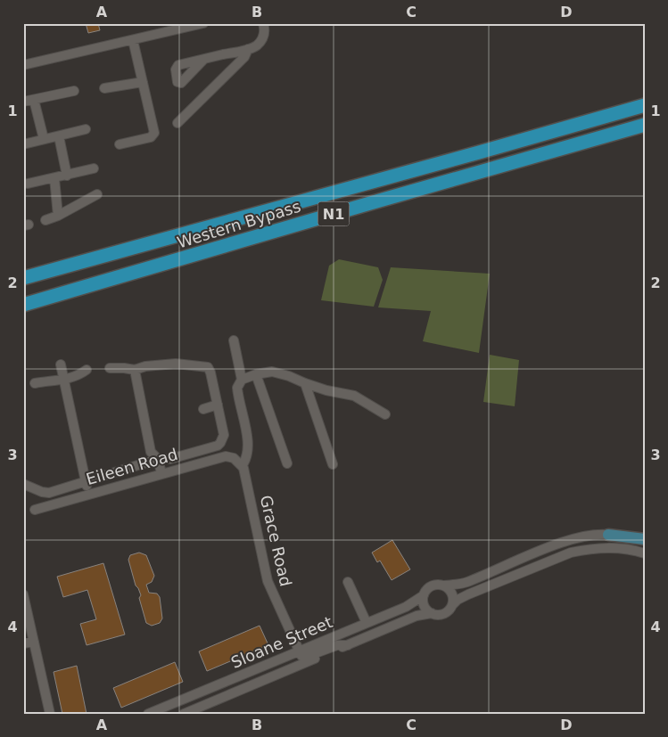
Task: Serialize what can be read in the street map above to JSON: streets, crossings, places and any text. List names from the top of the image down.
{
  "streets": {
    "highway": ["N1", "Western Bypass"],
    "street": ["Eileen Road", "Grace Road", "Sloane Street"]
  },
  "crossings": [
    ["Eileen Road", "Grace Road"],
    ["Grace Road", "Sloane Street"]
  ],
  "grid": {
    "columns": [
      "A",
      "B",
      "C",
      "D"
    ],
    "rows": [
      "1",
      "2",
      "3",
      "4"
    ]
  }
}
